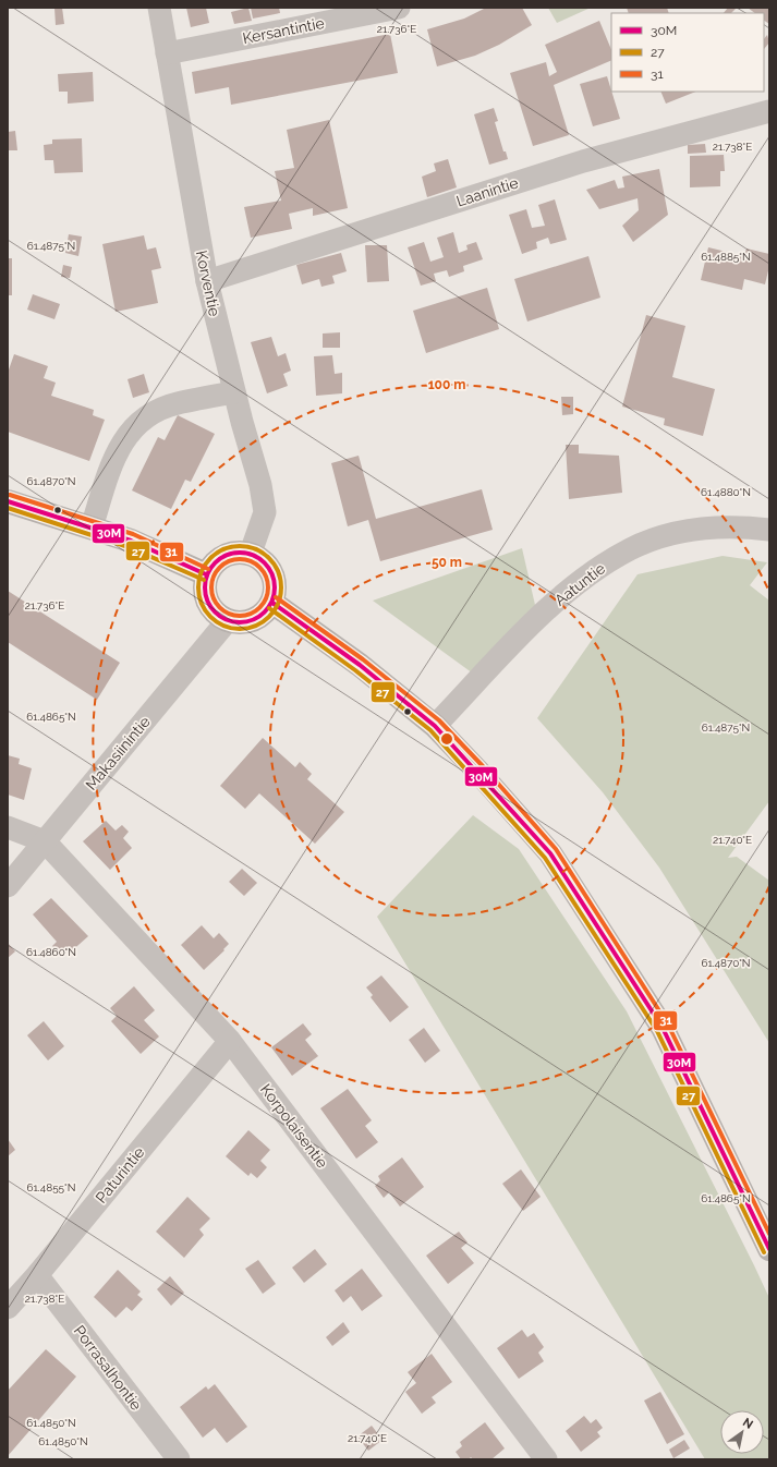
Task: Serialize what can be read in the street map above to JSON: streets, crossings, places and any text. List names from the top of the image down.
{
  "streets": {
    "street": [
      "Kersantintie",
      "Laanintie",
      "Korventie",
      "Aatuntie",
      "Makasiinintie",
      "Korpolaisentie",
      "Paturintie",
      "Porrasalhontie"
    ]
  },
  "crossings": [
    ["Kersantintie", "Korventie"],
    ["Laanintie", "Korventie"],
    ["Korventie", "Makasiinintie"],
    ["Makasiinintie", "Korpolaisentie"],
    ["Korpolaisentie", "Paturintie"],
    ["Paturintie", "Porrasalhontie"]
  ],
  "lines": ["transit line 31", "transit line 30M", "transit line 27"],
  "legend": ["30M", "27", "31"],
  "north": "top right",
  "coordinates": [
    "21.736°E",
    "21.738°E",
    "61.4875°N",
    "61.4885°N",
    "61.4870°N",
    "61.4880°N",
    "61.4865°N",
    "21.740°E",
    "61.4860°N",
    "61.4855°N",
    "61.4850°N"
  ],
  "rings": ["100 m", "50 m"]
}
